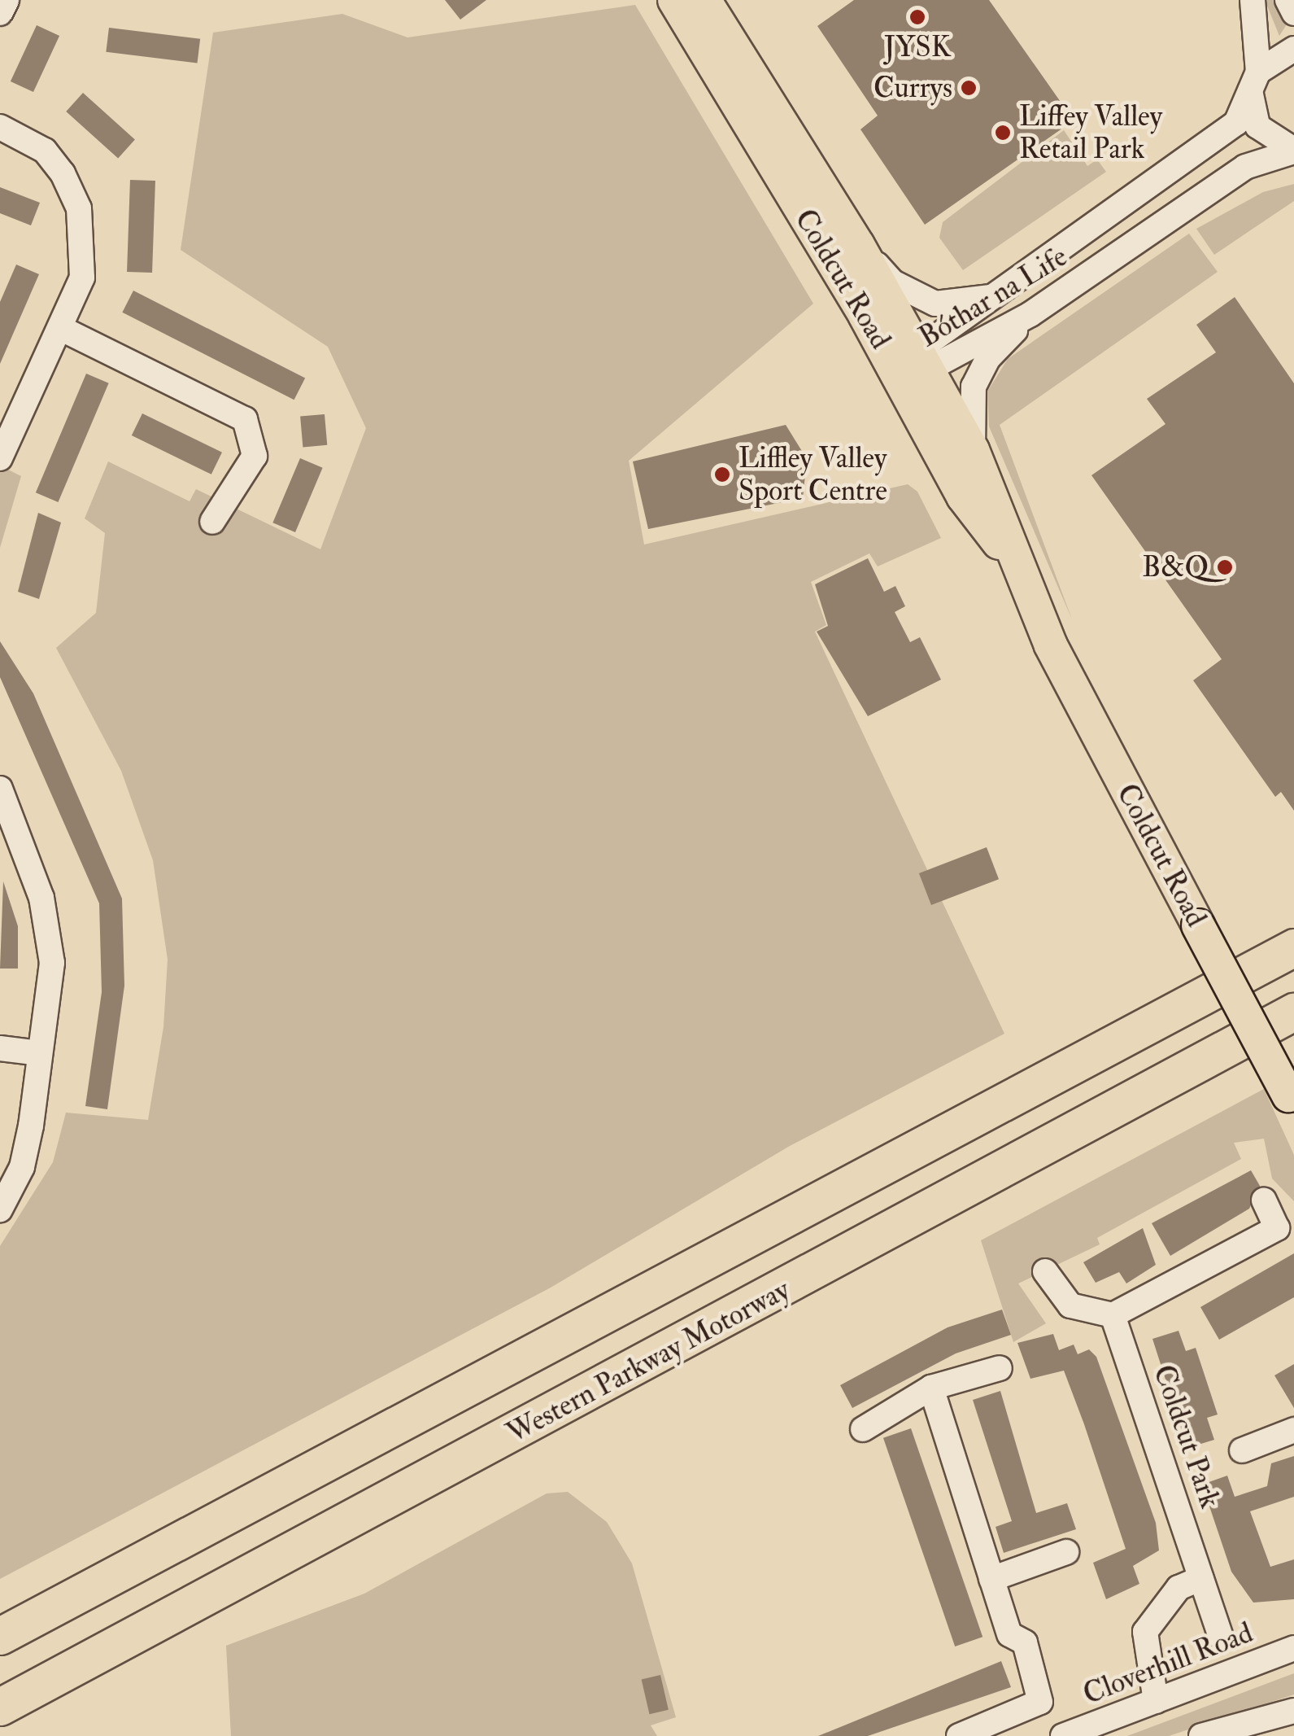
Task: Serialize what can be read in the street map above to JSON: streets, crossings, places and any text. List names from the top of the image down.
{
  "streets": {
    "highway": ["Western Parkway Motorway"],
    "main road": ["Coldcut Road"],
    "street": ["Bóthar na Life", "Coldcut Park", "Cloverhill Road"]
  },
  "crossings": [
    ["Coldcut Road", "Bóthar na Life"]
  ],
  "places": [
    "JYSK",
    "Currys",
    "Liffey Valley Retail Park",
    "Liffley Valley Sport Centre",
    "B&Q"
  ]
}
